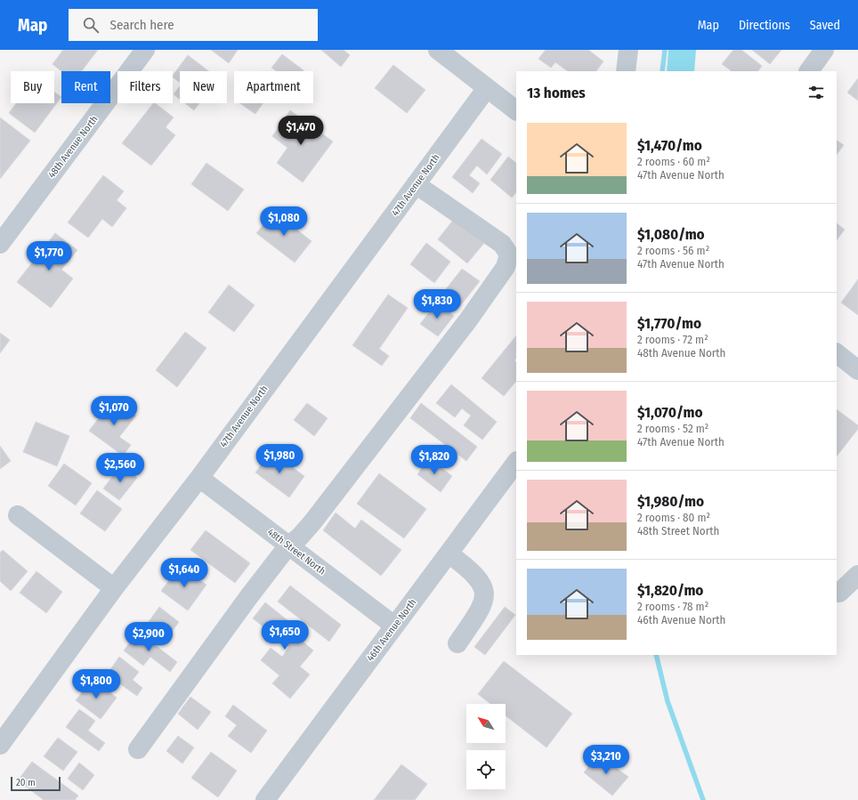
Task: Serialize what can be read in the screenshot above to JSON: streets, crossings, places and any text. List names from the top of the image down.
{
  "streets": {
    "street": [
      "48th Avenue North",
      "47th Avenue North",
      "48th Street North",
      "46th Avenue North"
    ]
  },
  "crossings": [
    ["47th Avenue North", "48th Street North"],
    ["48th Street North", "46th Avenue North"]
  ],
  "scale_bar": "20 m",
  "north": "top left",
  "page": {
    "header": "Map",
    "search": "Search here",
    "nav": ["Map", "Directions", "Saved"],
    "chip": [
      "Buy",
      "Rent",
      "Filters",
      "New",
      "Apartment"
    ],
    "heading": "13 homes",
    "list": [
      {
        "name": "$1,470/mo",
        "note": "2 rooms · 60 m² · 47th Avenue North"
      },
      {
        "name": "$1,080/mo",
        "note": "2 rooms · 56 m² · 47th Avenue North"
      },
      {
        "name": "$1,770/mo",
        "note": "2 rooms · 72 m² · 48th Avenue North"
      },
      {
        "name": "$1,070/mo",
        "note": "2 rooms · 52 m² · 47th Avenue North"
      },
      {
        "name": "$1,980/mo",
        "note": "2 rooms · 80 m² · 48th Street North"
      },
      {
        "name": "$1,820/mo",
        "note": "2 rooms · 78 m² · 46th Avenue North"
      }
    ],
    "price": [
      "$1,470",
      "$1,080",
      "$1,770",
      "$1,830",
      "$1,070",
      "$1,980",
      "$1,820",
      "$2,560",
      "$1,640",
      "$1,650",
      "$2,900",
      "$1,800",
      "$3,210"
    ],
    "scale": "20 m"
  }
}
